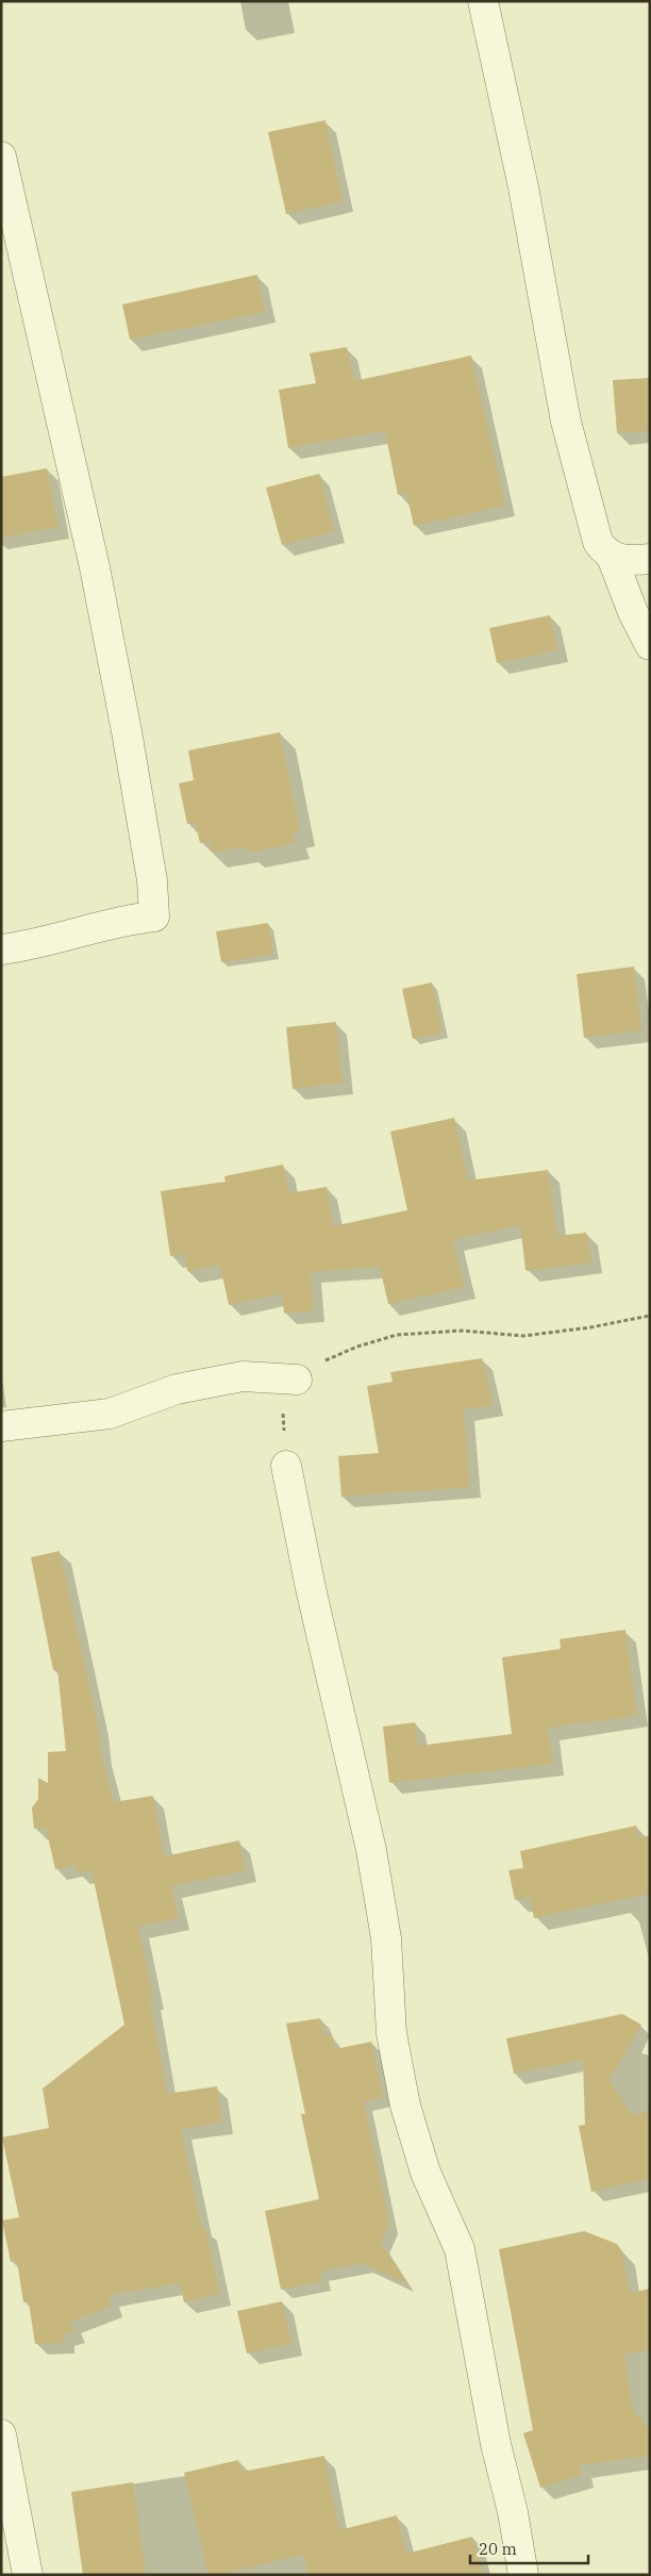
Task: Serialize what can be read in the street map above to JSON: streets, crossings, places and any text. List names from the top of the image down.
{
  "scale_bar": "20 m"
}
